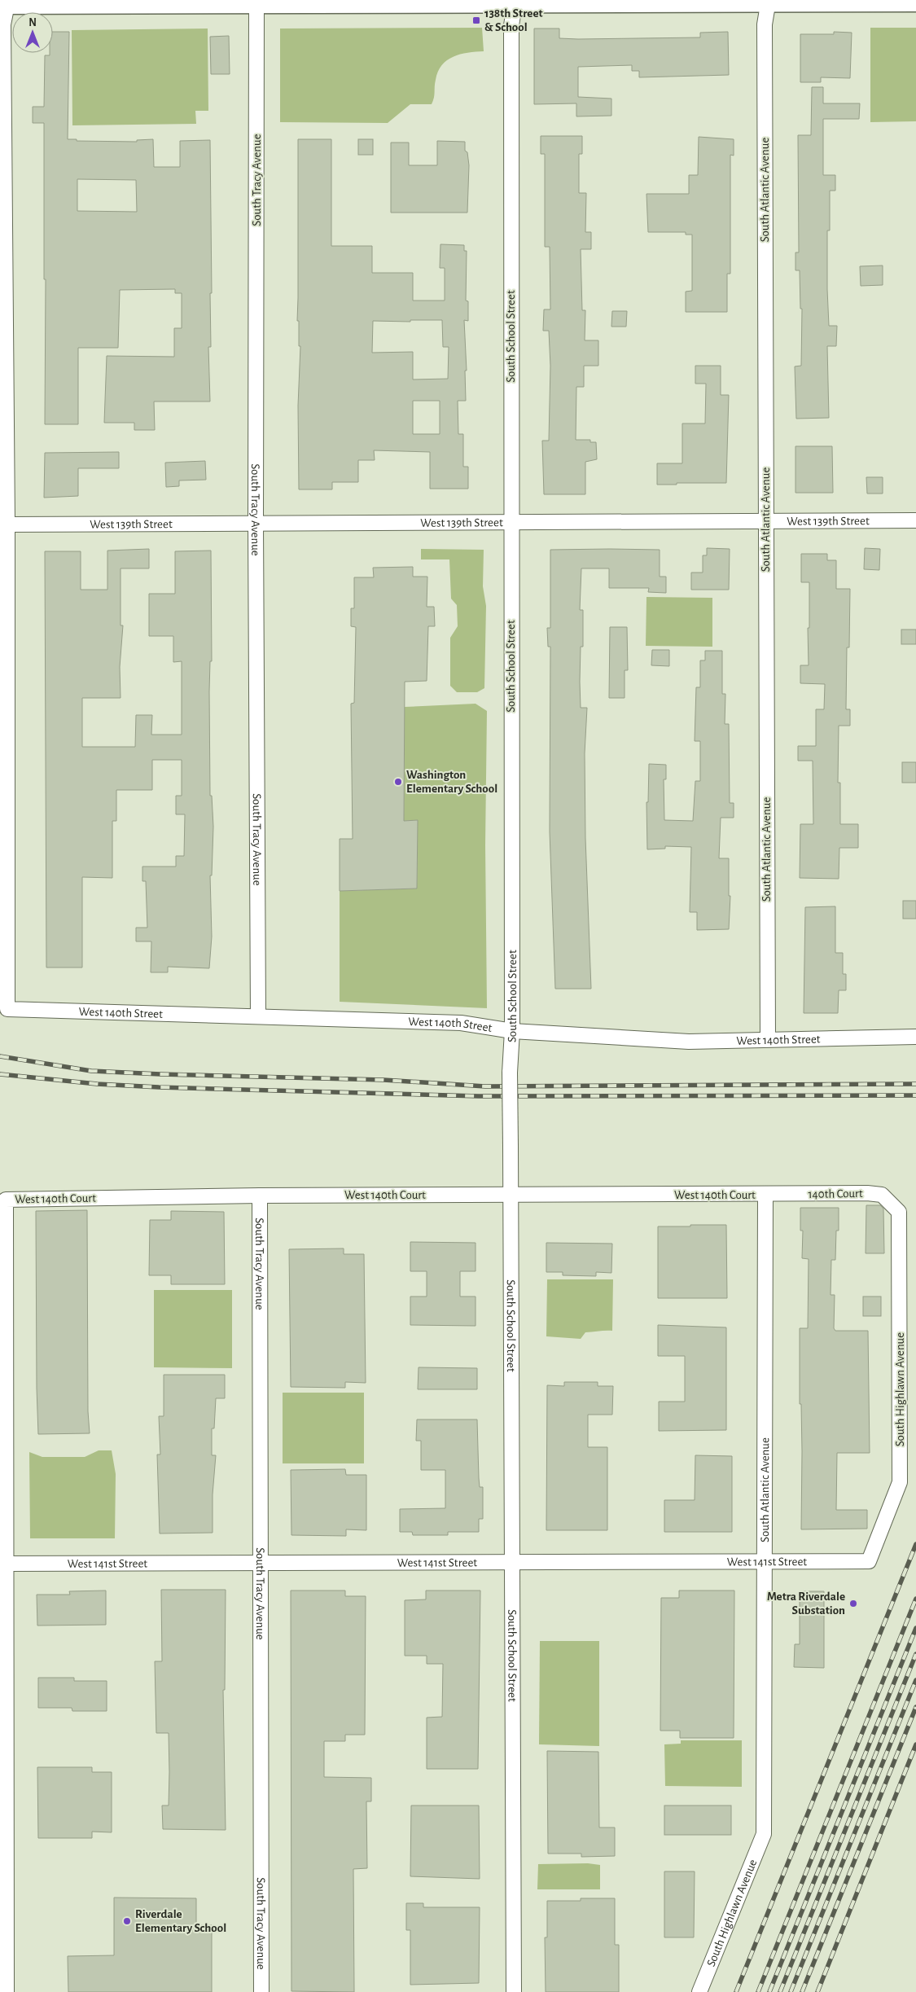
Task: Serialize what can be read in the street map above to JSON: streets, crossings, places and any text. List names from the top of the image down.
{
  "streets": {
    "street": [
      "South Tracy Avenue",
      "South Atlantic Avenue",
      "South School Street",
      "West 139th Street",
      "West 140th Street",
      "140th Court",
      "West 140th Court",
      "South Highlawn Avenue",
      "West 141st Street"
    ]
  },
  "crossings": [
    ["South Tracy Avenue", "West 139th Street"],
    ["South Tracy Avenue", "West 140th Street"],
    ["South Tracy Avenue", "West 140th Court"],
    ["South Tracy Avenue", "West 141st Street"],
    ["South Atlantic Avenue", "West 139th Street"],
    ["South Atlantic Avenue", "West 140th Street"],
    ["South Atlantic Avenue", "140th Court"],
    ["South Atlantic Avenue", "West 140th Court"],
    ["South Atlantic Avenue", "South Highlawn Avenue"],
    ["South Atlantic Avenue", "West 141st Street"],
    ["South School Street", "West 139th Street"],
    ["South School Street", "West 140th Street"],
    ["South School Street", "West 140th Court"],
    ["South School Street", "West 141st Street"],
    ["West 139th Street", "West 140th Street"],
    ["140th Court", "West 140th Court"],
    ["140th Court", "South Highlawn Avenue"],
    ["South Highlawn Avenue", "West 141st Street"]
  ],
  "places": {
    "transit": ["138th Street & School"],
    "other": ["Washington Elementary School", "Metra Riverdale Substation", "Riverdale Elementary School"]
  },
  "north": "top"
}
